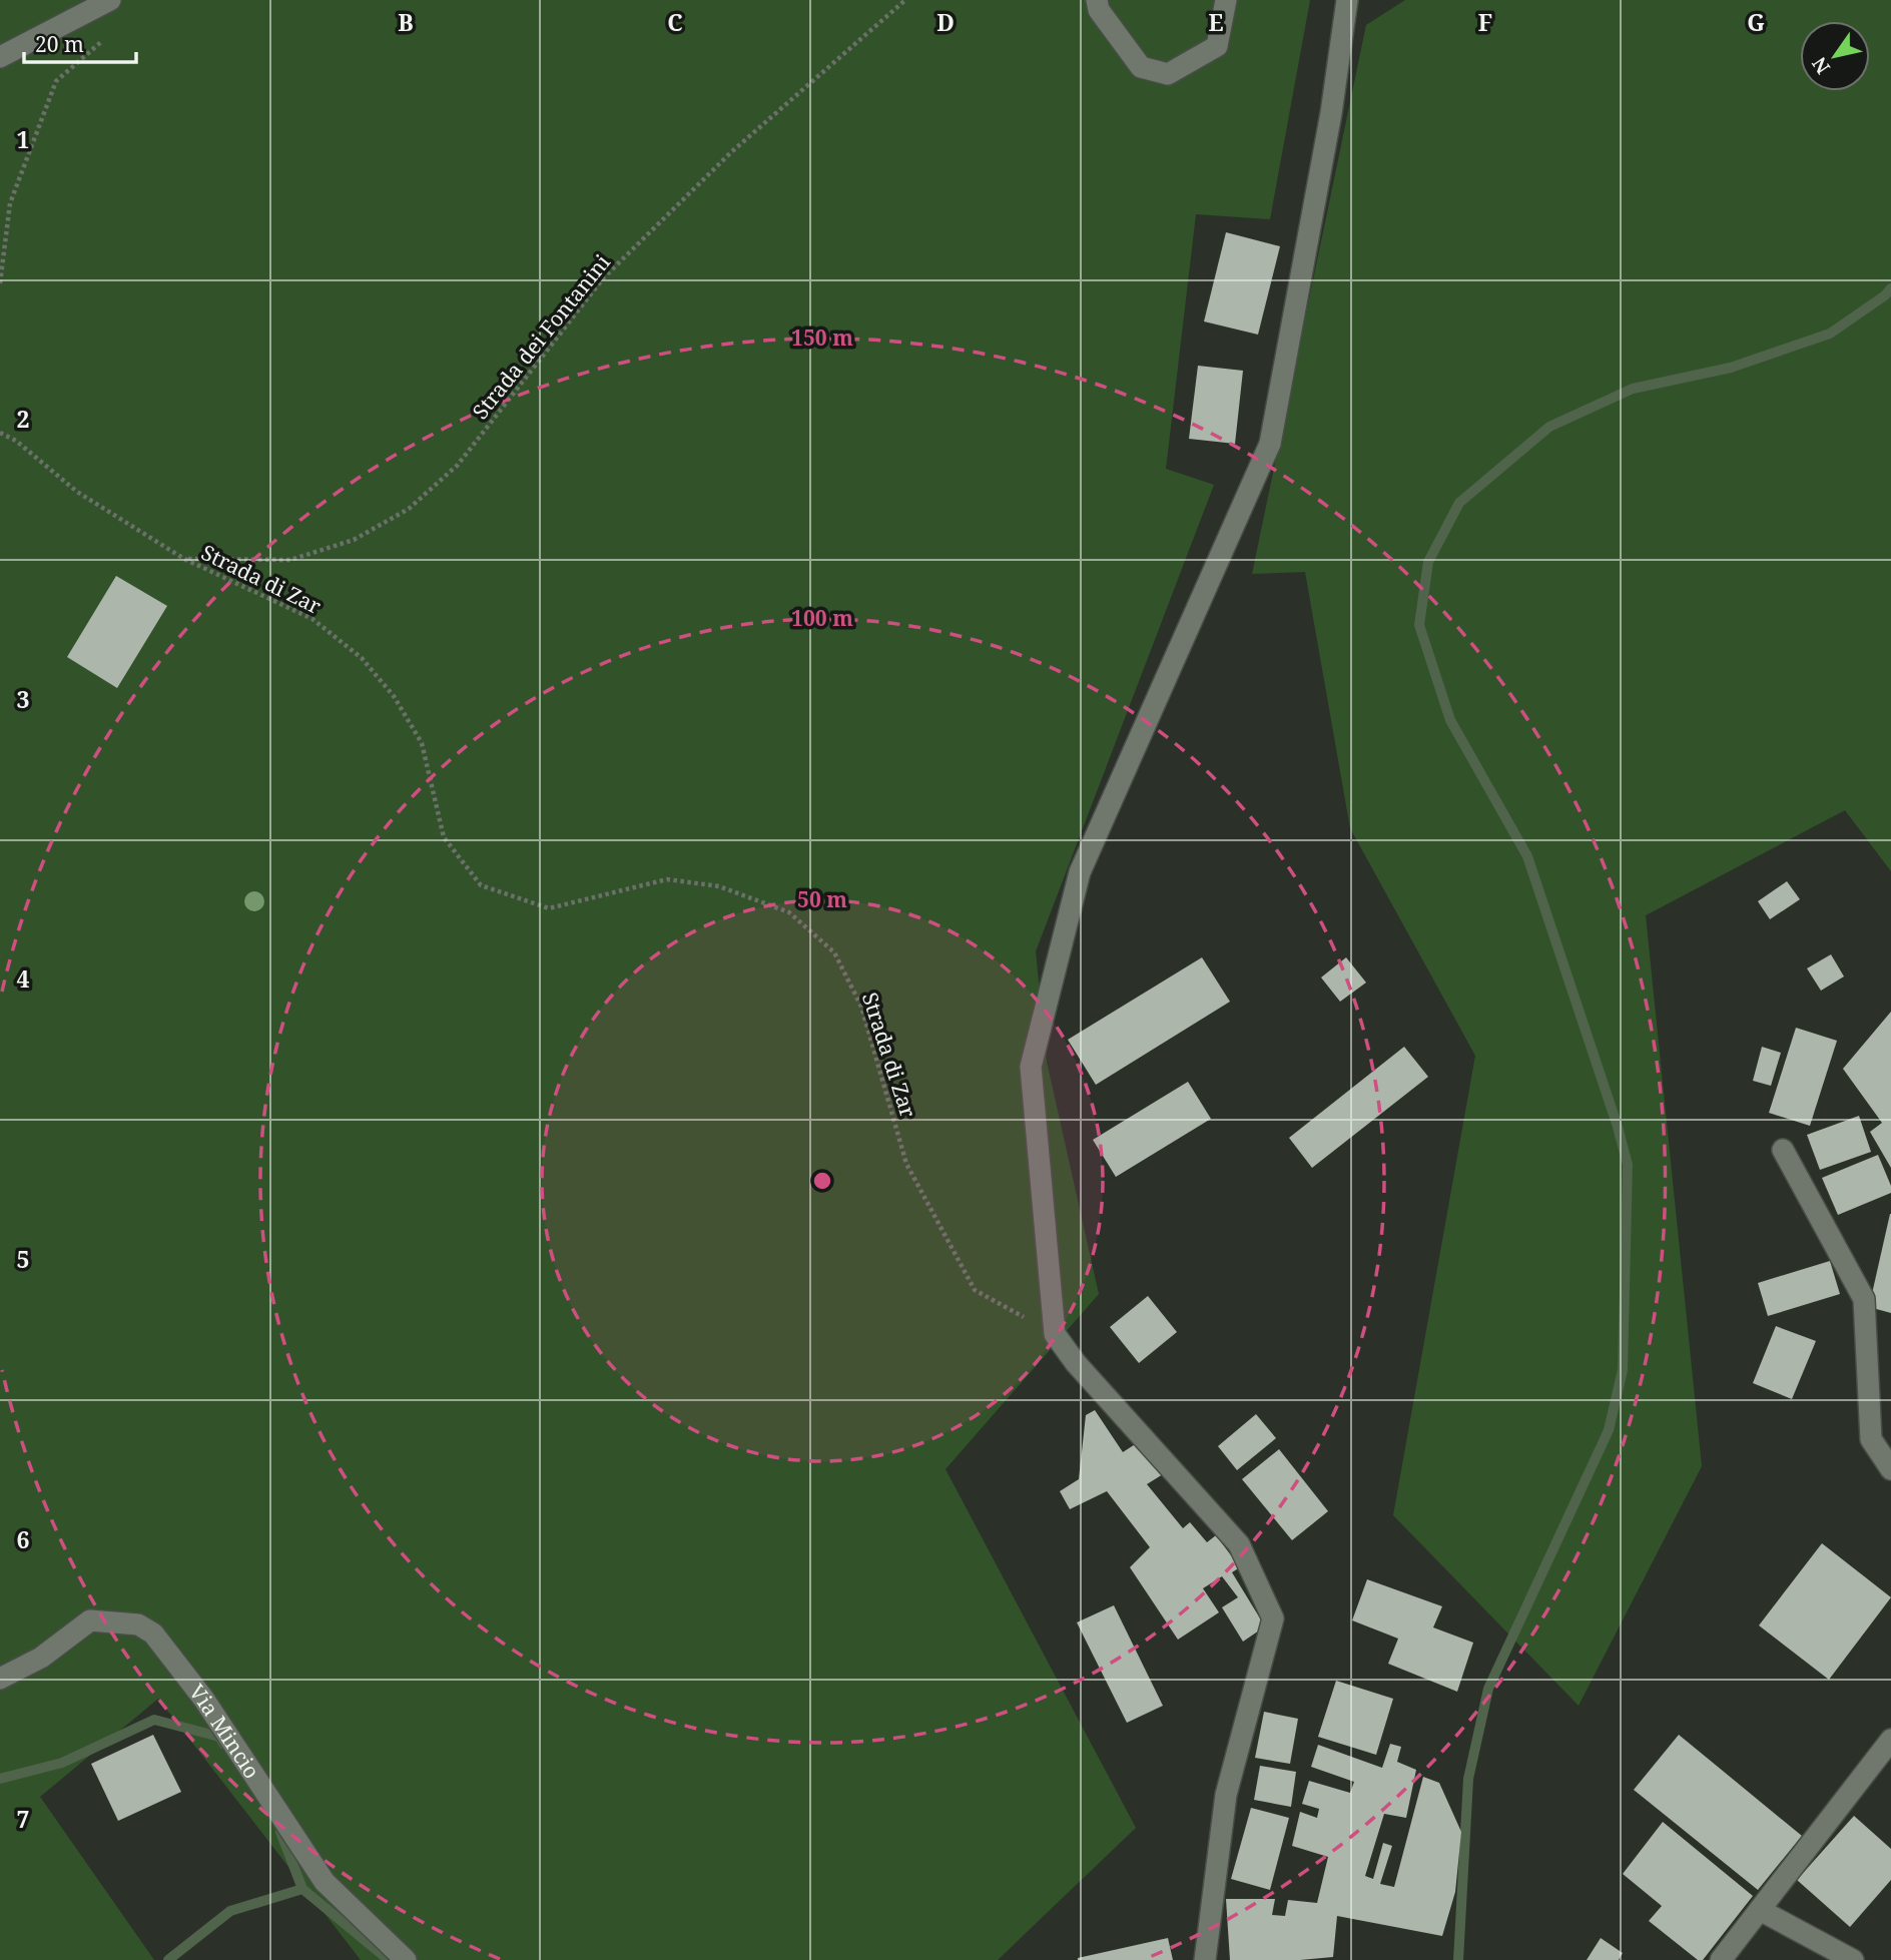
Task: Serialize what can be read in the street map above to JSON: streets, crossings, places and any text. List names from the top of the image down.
{
  "streets": {
    "street": ["Via Mincio"],
    "path": ["Strada dei Fontanini", "Strada di Zar"]
  },
  "crossings": [
    ["Strada dei Fontanini", "Strada di Zar"]
  ],
  "scale_bar": "20 m",
  "north": "bottom left",
  "grid": {
    "columns": [
      "B",
      "C",
      "D",
      "E",
      "F",
      "G"
    ],
    "rows": [
      "1",
      "2",
      "3",
      "4",
      "5",
      "6",
      "7"
    ]
  },
  "rings": ["150 m", "100 m", "50 m"]
}
